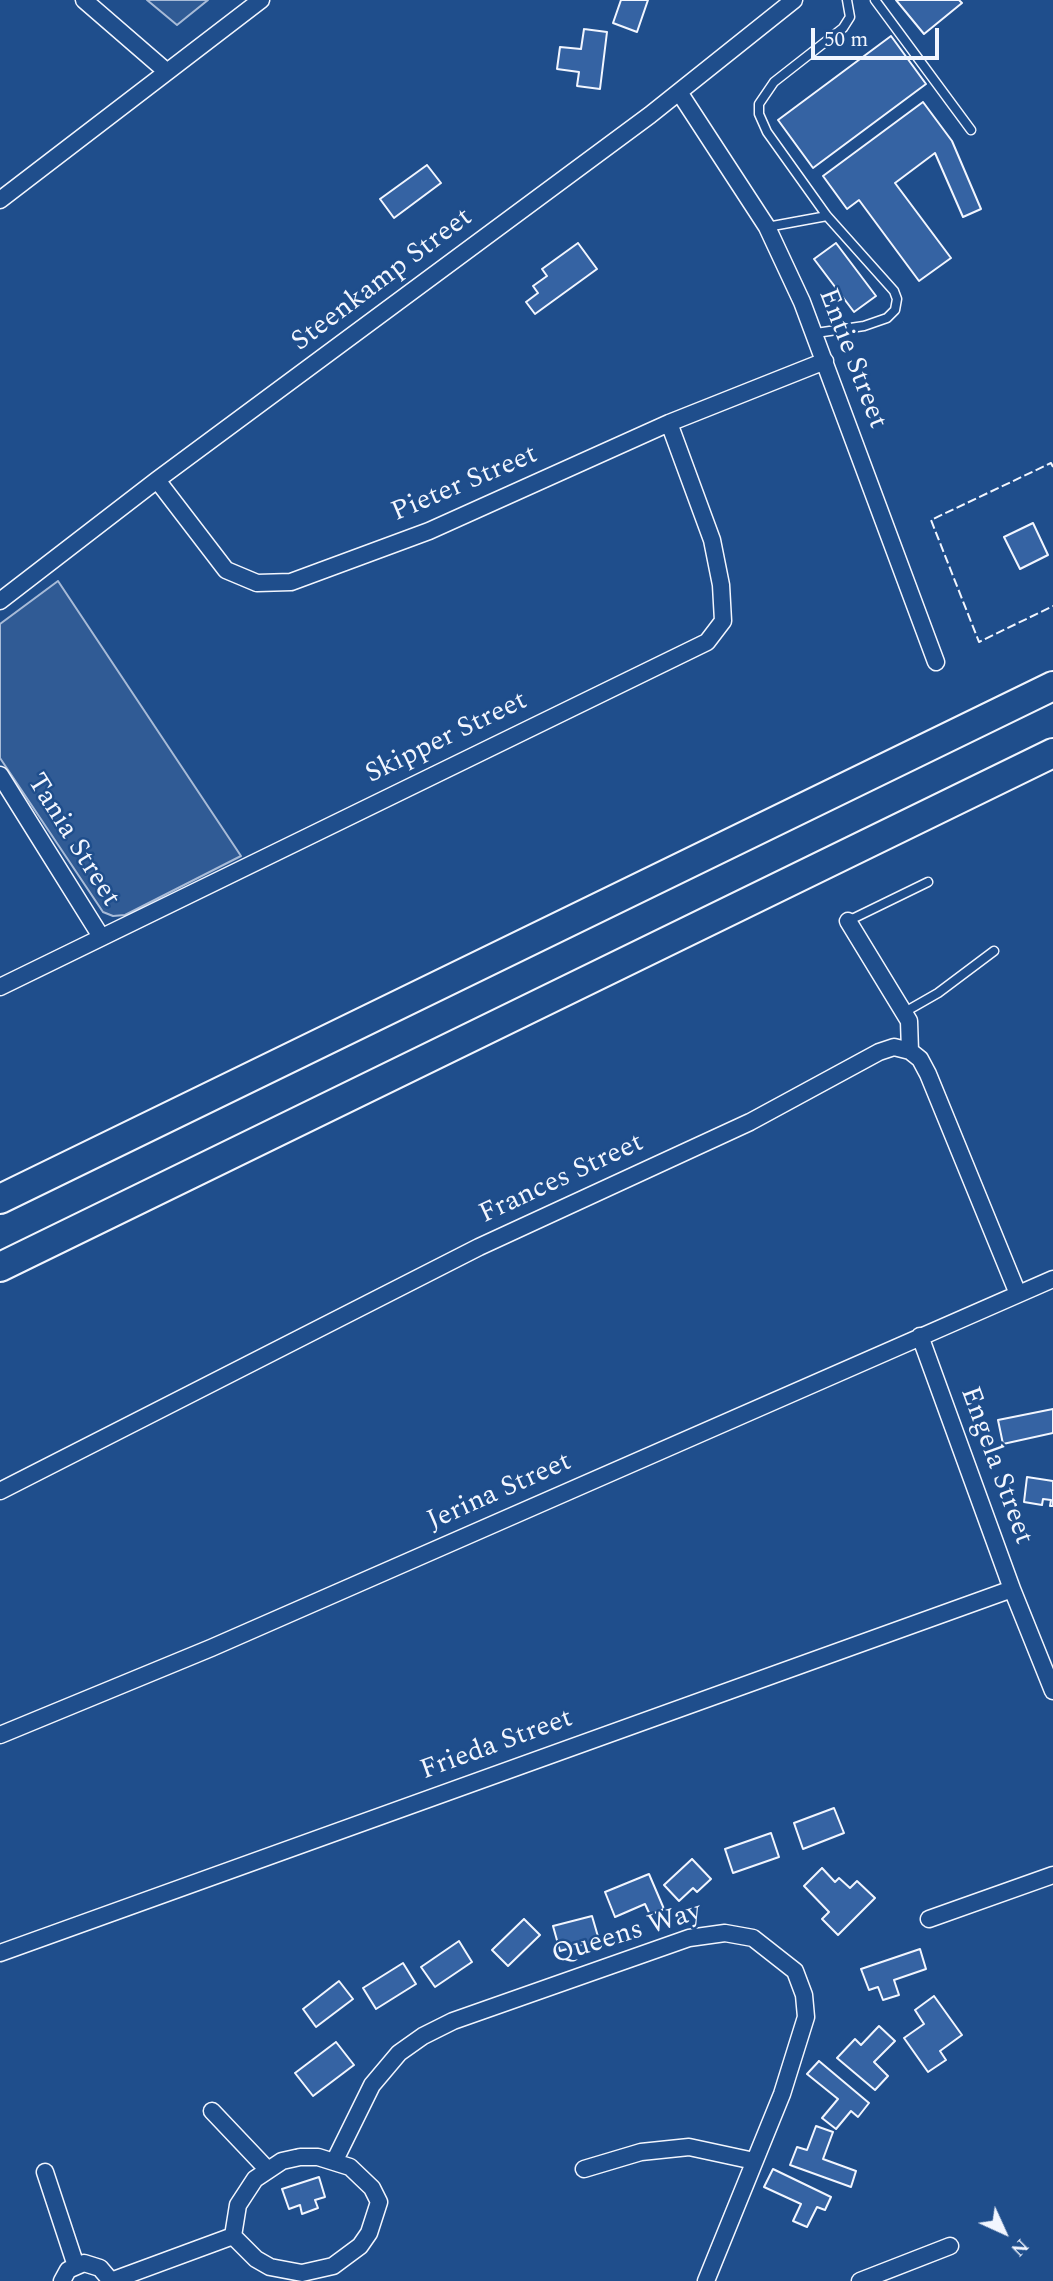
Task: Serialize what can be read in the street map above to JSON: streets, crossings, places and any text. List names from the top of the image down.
{
  "streets": {
    "street": [
      "Steenkamp Street",
      "Entie Street",
      "Pieter Street",
      "Skipper Street",
      "Tania Street",
      "Frances Street",
      "Engela Street",
      "Jerina Street",
      "Frieda Street",
      "Queens Way"
    ]
  },
  "crossings": [
    ["Steenkamp Street", "Entie Street"],
    ["Steenkamp Street", "Pieter Street"],
    ["Entie Street", "Pieter Street"],
    ["Pieter Street", "Skipper Street"],
    ["Skipper Street", "Tania Street"],
    ["Engela Street", "Jerina Street"],
    ["Engela Street", "Frieda Street"]
  ],
  "scale_bar": "50 m",
  "north": "bottom right"
}
